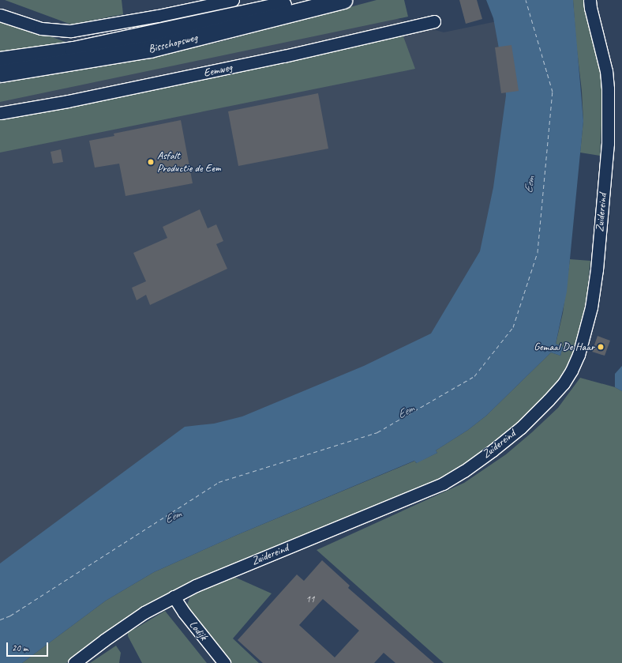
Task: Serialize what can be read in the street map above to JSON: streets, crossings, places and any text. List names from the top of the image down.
{
  "streets": {
    "main road": ["Bisschopsweg"],
    "street": ["Eemweg", "Zuidereind", "Lodijk"]
  },
  "crossings": [
    ["Zuidereind", "Lodijk"]
  ],
  "water": ["Eem"],
  "places": ["Asfalt Productie de Eem", "Gemaal De Haar"],
  "house_numbers": ["11"],
  "scale_bar": "20 m"
}
